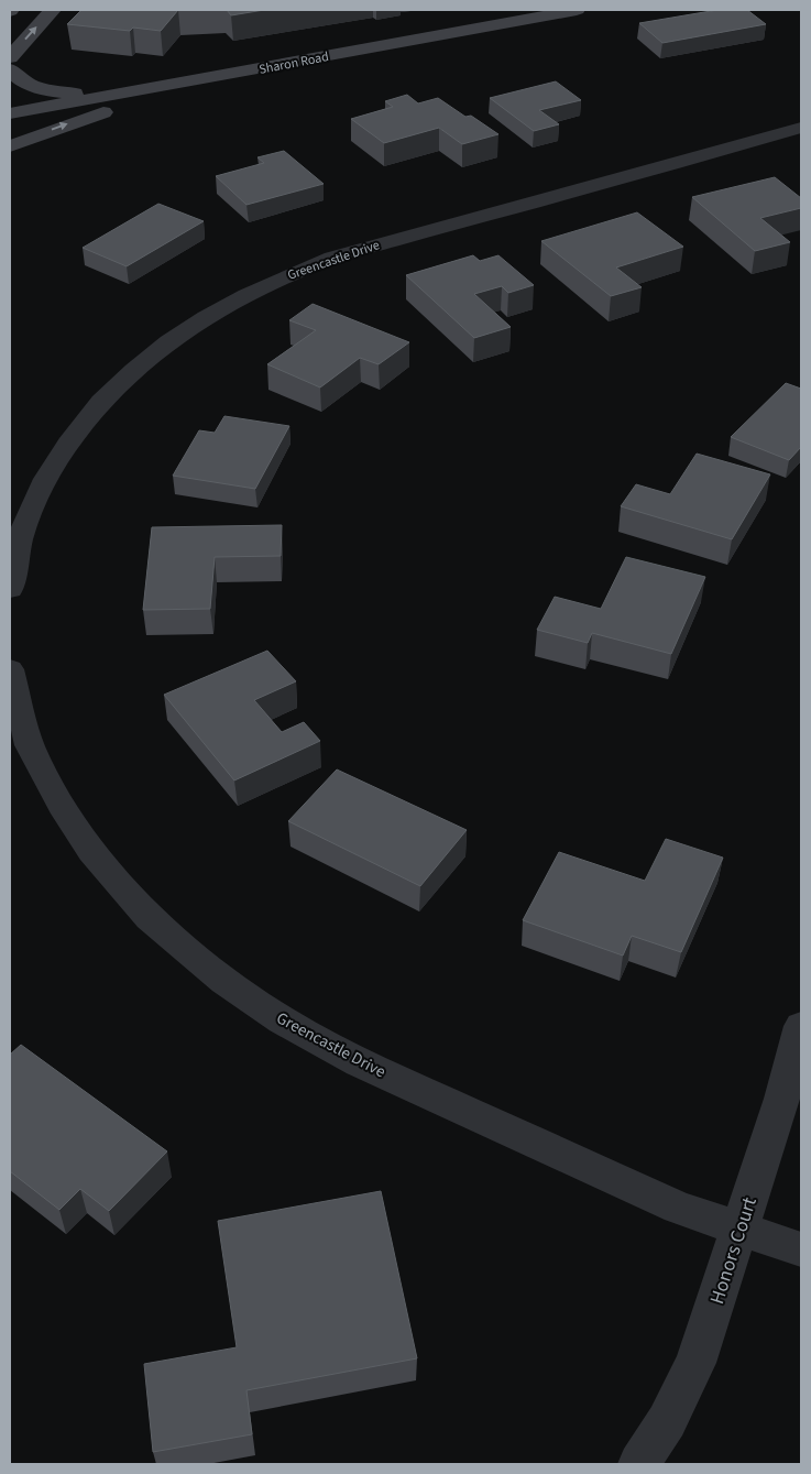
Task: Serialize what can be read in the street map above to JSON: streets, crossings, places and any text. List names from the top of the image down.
{
  "streets": {
    "main road": ["Sharon Road"],
    "street": ["Greencastle Drive", "Honors Court"]
  },
  "crossings": [
    ["Greencastle Drive", "Honors Court"]
  ]
}
